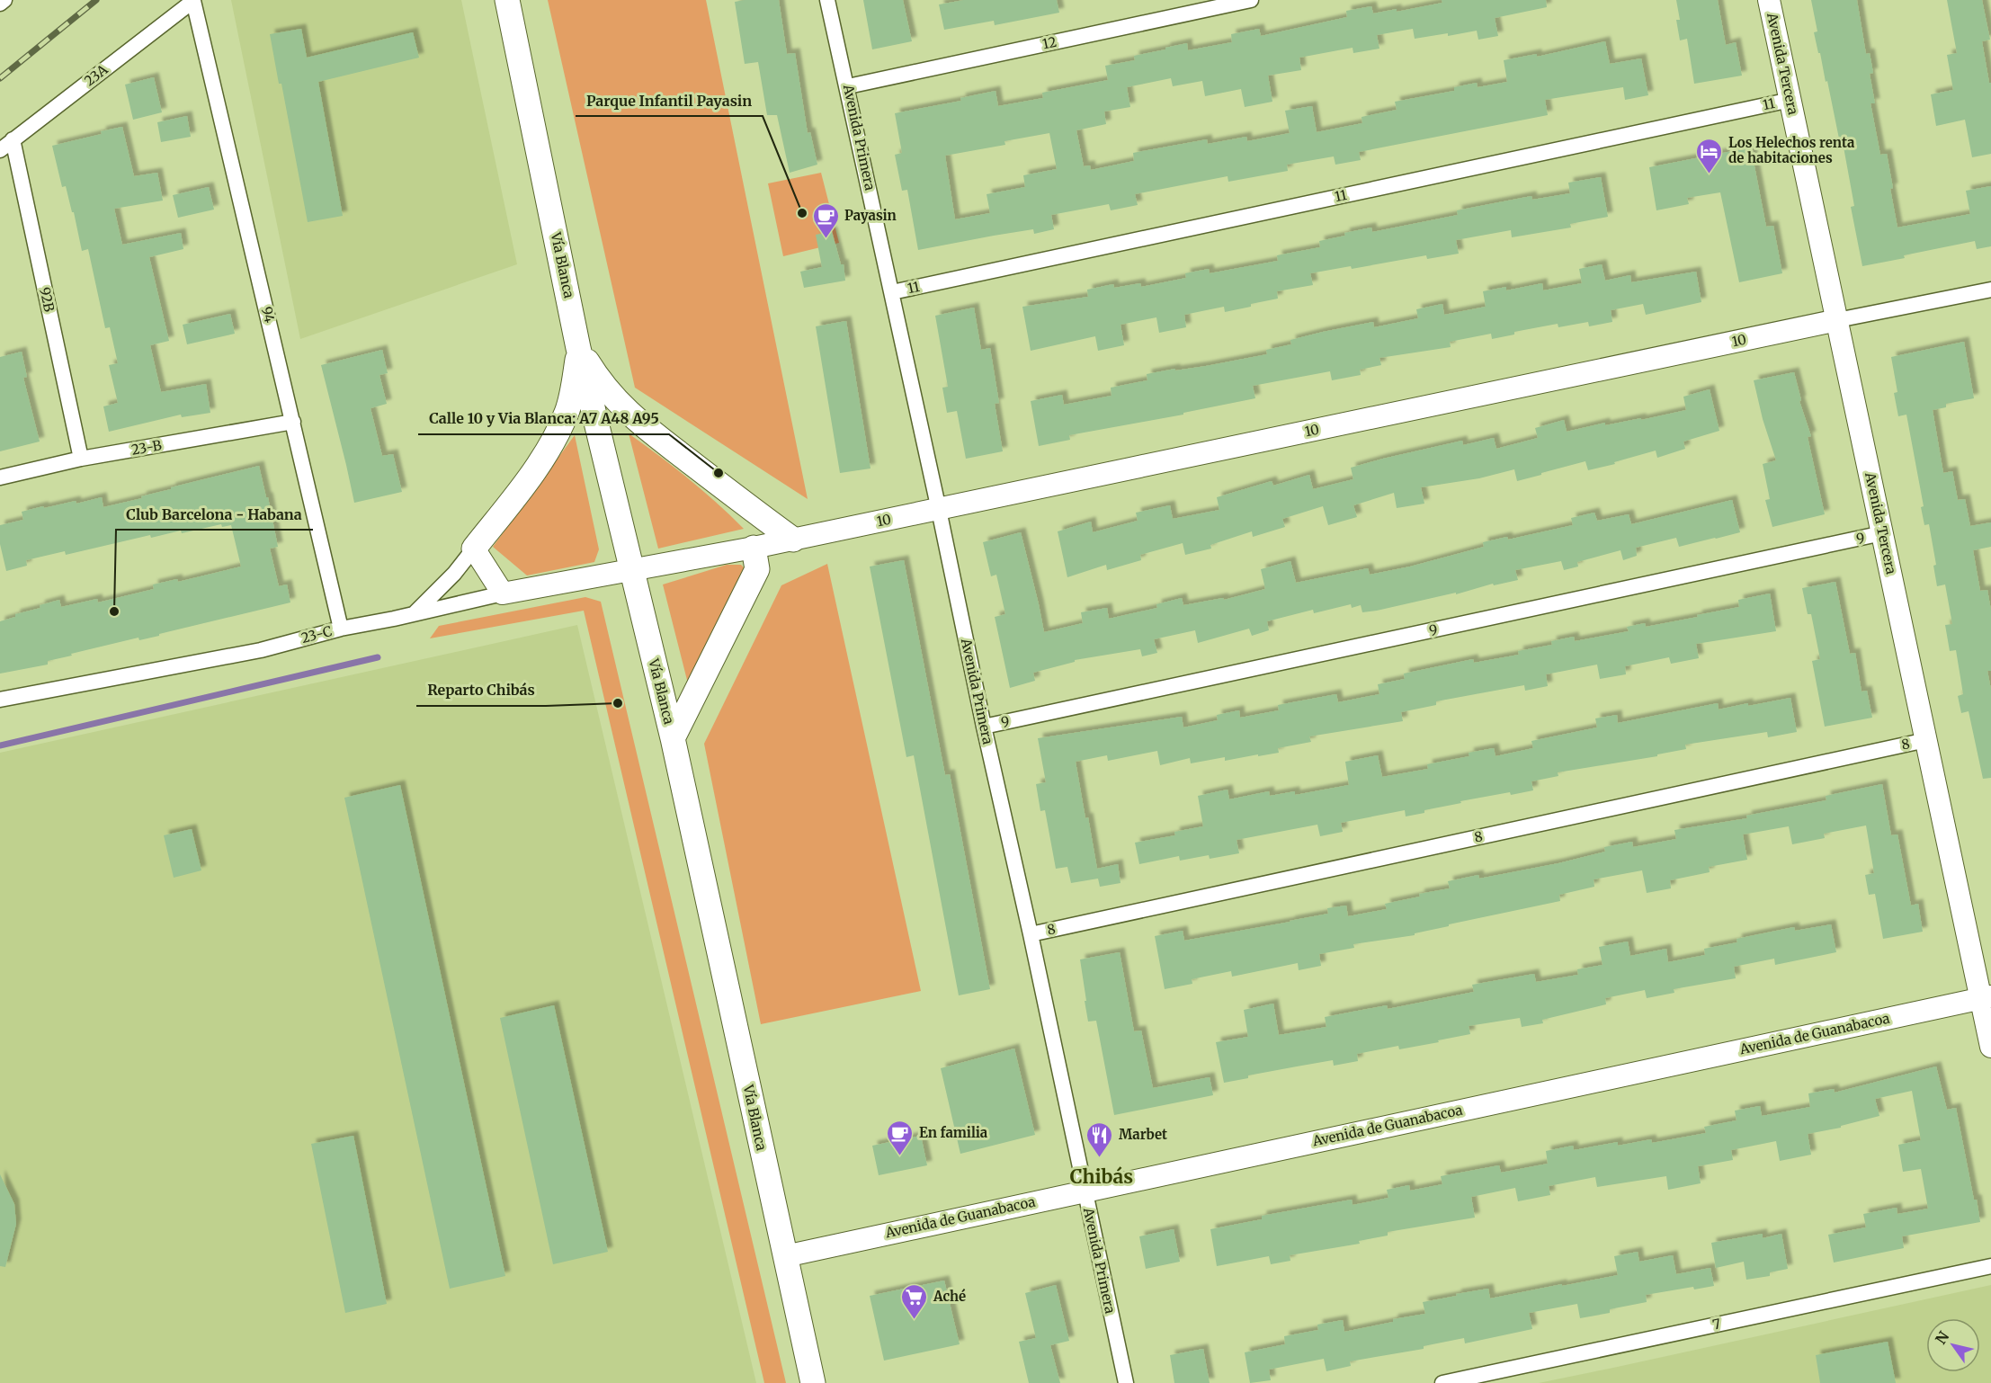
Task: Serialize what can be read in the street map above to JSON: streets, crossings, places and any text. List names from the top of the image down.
{
  "streets": {
    "main road": ["Vía Blanca"],
    "street": [
      "12",
      "Avenida Tercera",
      "23A",
      "11",
      "Avenida Primera",
      "92B",
      "94",
      "10",
      "23-B",
      "9",
      "23-C",
      "8",
      "Avenida de Guanabacoa",
      "7"
    ]
  },
  "crossings": [
    ["12", "Avenida Primera"],
    ["Avenida Tercera", "11"],
    ["Avenida Tercera", "10"],
    ["Avenida Tercera", "9"],
    ["Avenida Tercera", "8"],
    ["Avenida Tercera", "Avenida de Guanabacoa"],
    ["23A", "92B"],
    ["23A", "94"],
    ["11", "Avenida Primera"],
    ["Avenida Primera", "10"],
    ["Avenida Primera", "9"],
    ["Avenida Primera", "8"],
    ["Avenida Primera", "Avenida de Guanabacoa"],
    ["Vía Blanca", "10"],
    ["Vía Blanca", "23-C"],
    ["Vía Blanca", "Avenida de Guanabacoa"],
    ["92B", "23-B"],
    ["94", "23-B"],
    ["94", "23-C"],
    ["10", "23-C"]
  ],
  "districts": ["Chibás"],
  "places": {
    "hotel": ["Los Helechos renta de habitaciones"],
    "other": [
      "Parque Infantil Payasin",
      "Calle 10 y Via Blanca: A7 A48 A95",
      "Club Barcelona - Habana",
      "Reparto Chibás"
    ],
    "cafe": ["Payasin", "En familia"],
    "restaurant": ["Marbet"],
    "supermarket": ["Aché"]
  },
  "north": "top left"
}
